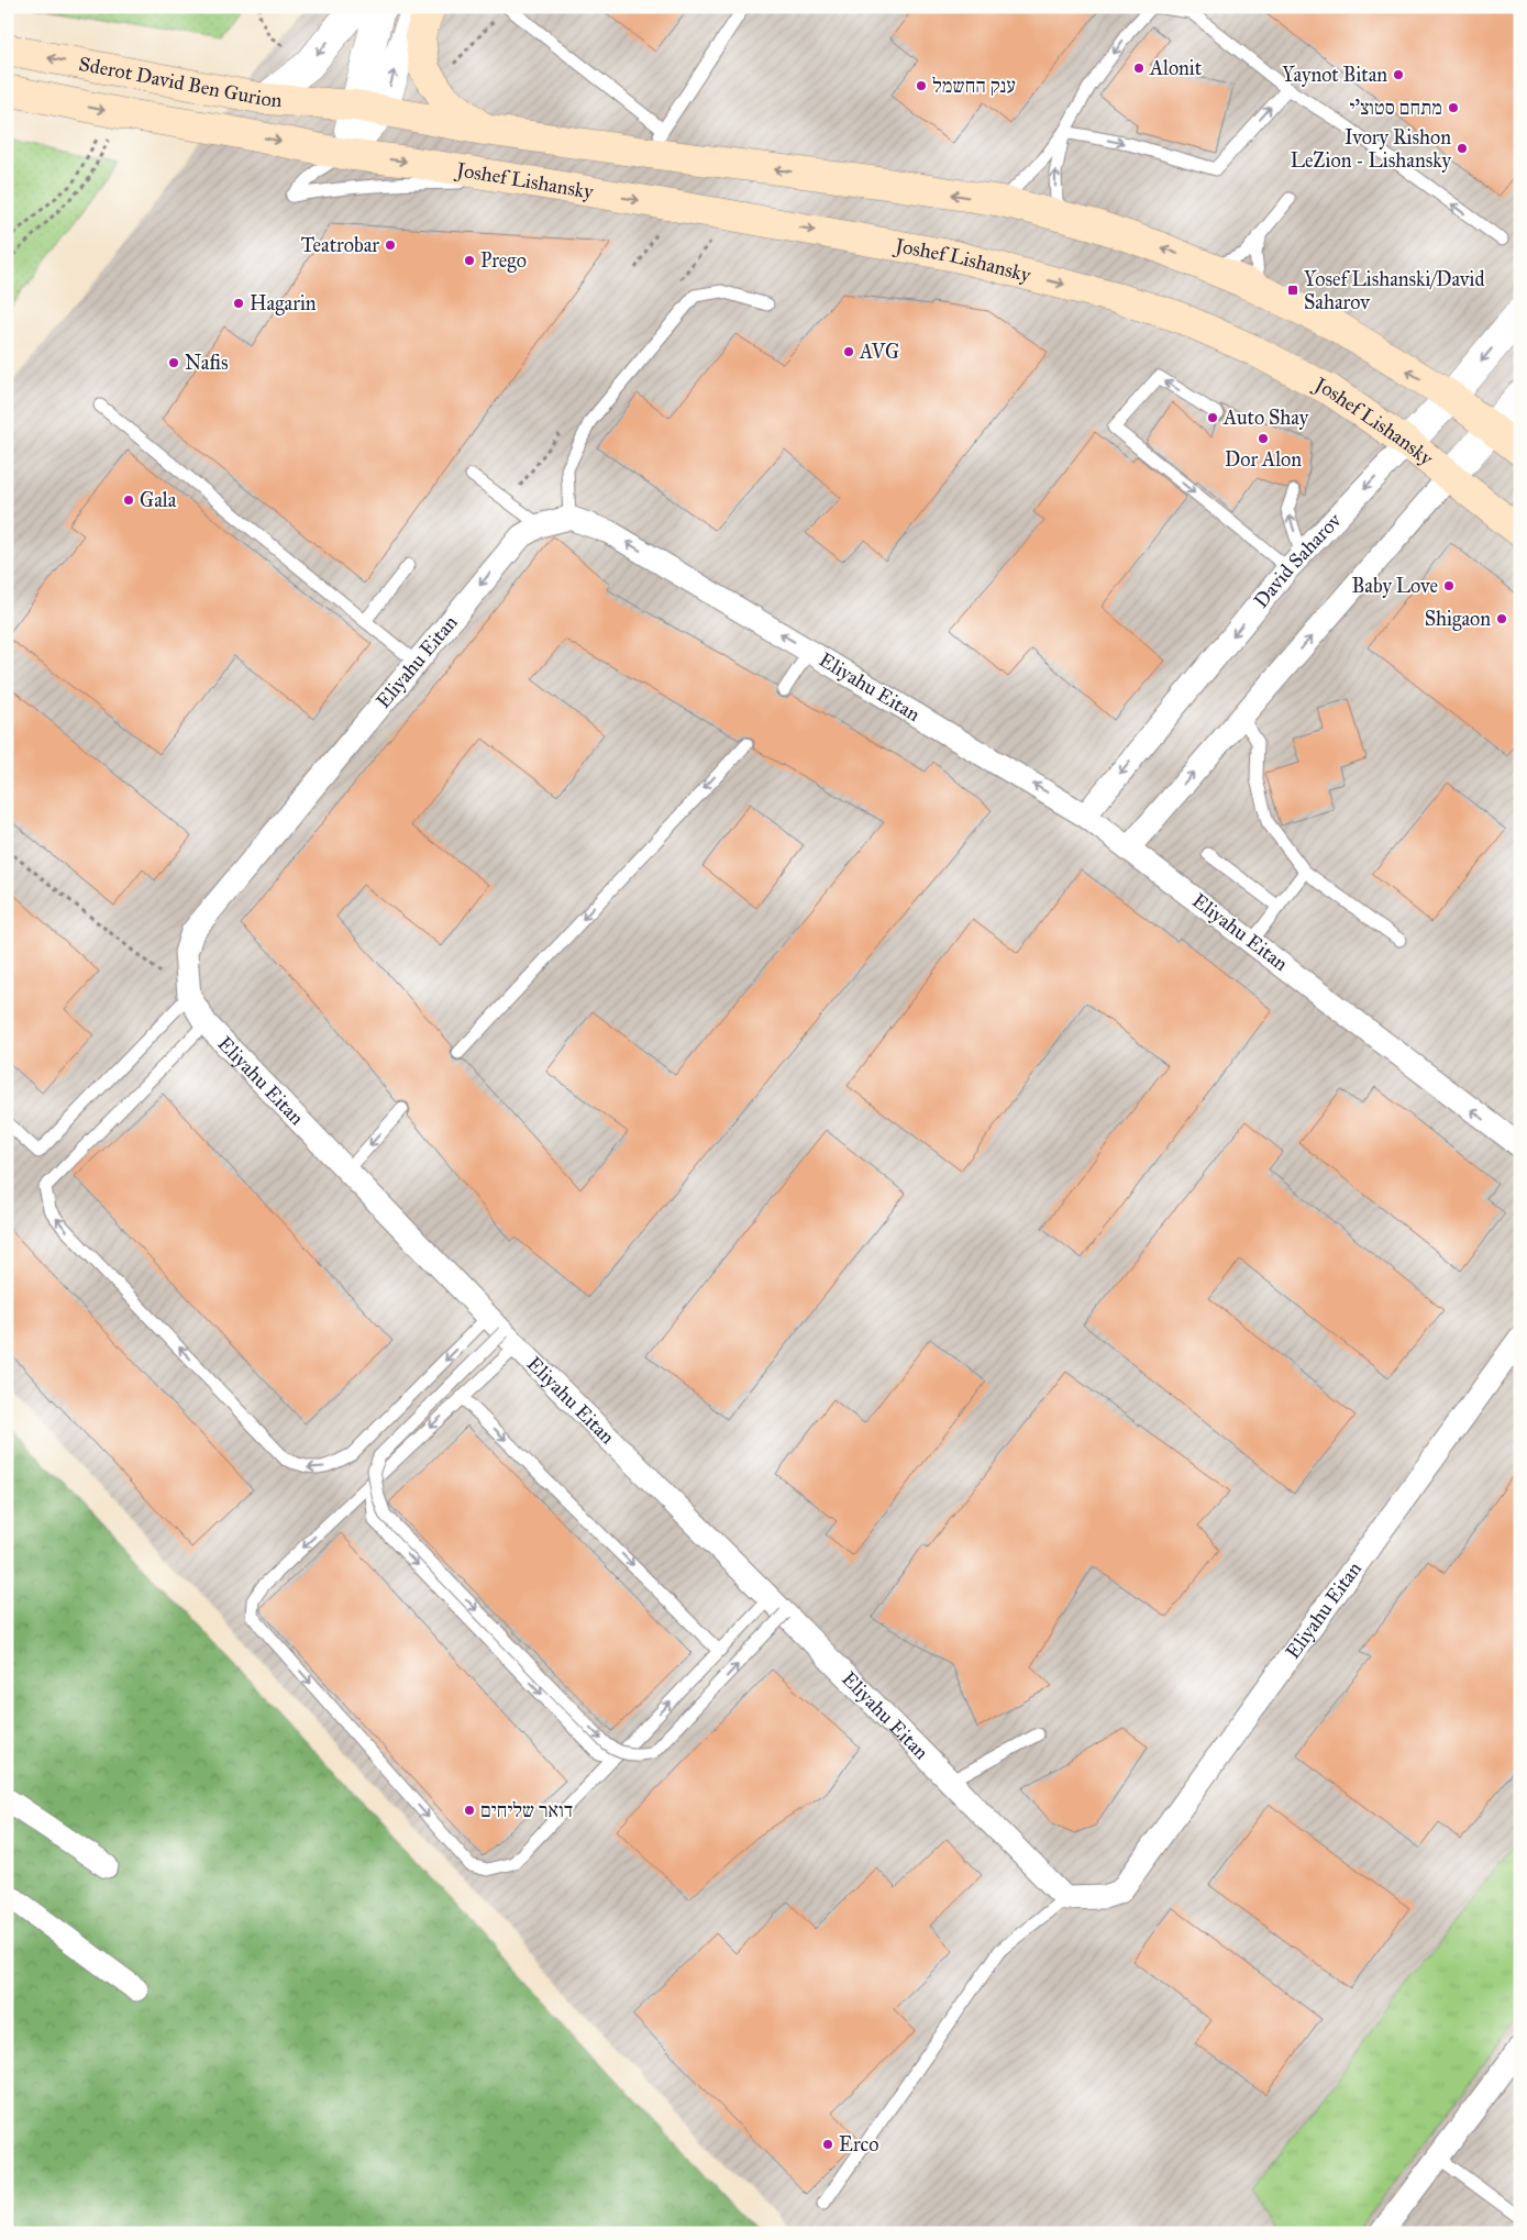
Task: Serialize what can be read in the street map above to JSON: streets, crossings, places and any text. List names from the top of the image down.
{
  "streets": {
    "main road": ["Sderot David Ben Gurion", "Joshef Lishansky"],
    "street": ["David Saharov", "Eliyahu Eitan"]
  },
  "crossings": [
    ["Joshef Lishansky", "David Saharov"],
    ["David Saharov", "Eliyahu Eitan"]
  ],
  "places": {
    "other": [
      "Alonit",
      "Yaynot Bitan",
      "ענק החשמל",
      "מתחם סטוצ'י",
      "Ivory Rishon LeZion - Lishansky",
      "Teatrobar",
      "Prego",
      "Hagarin",
      "AVG",
      "Nafis",
      "Auto Shay",
      "Dor Alon",
      "Gala",
      "Baby Love",
      "Shigaon",
      "דואר שליחים",
      "Erco"
    ],
    "transit": ["Yosef Lishanski/David Saharov"]
  }
}
